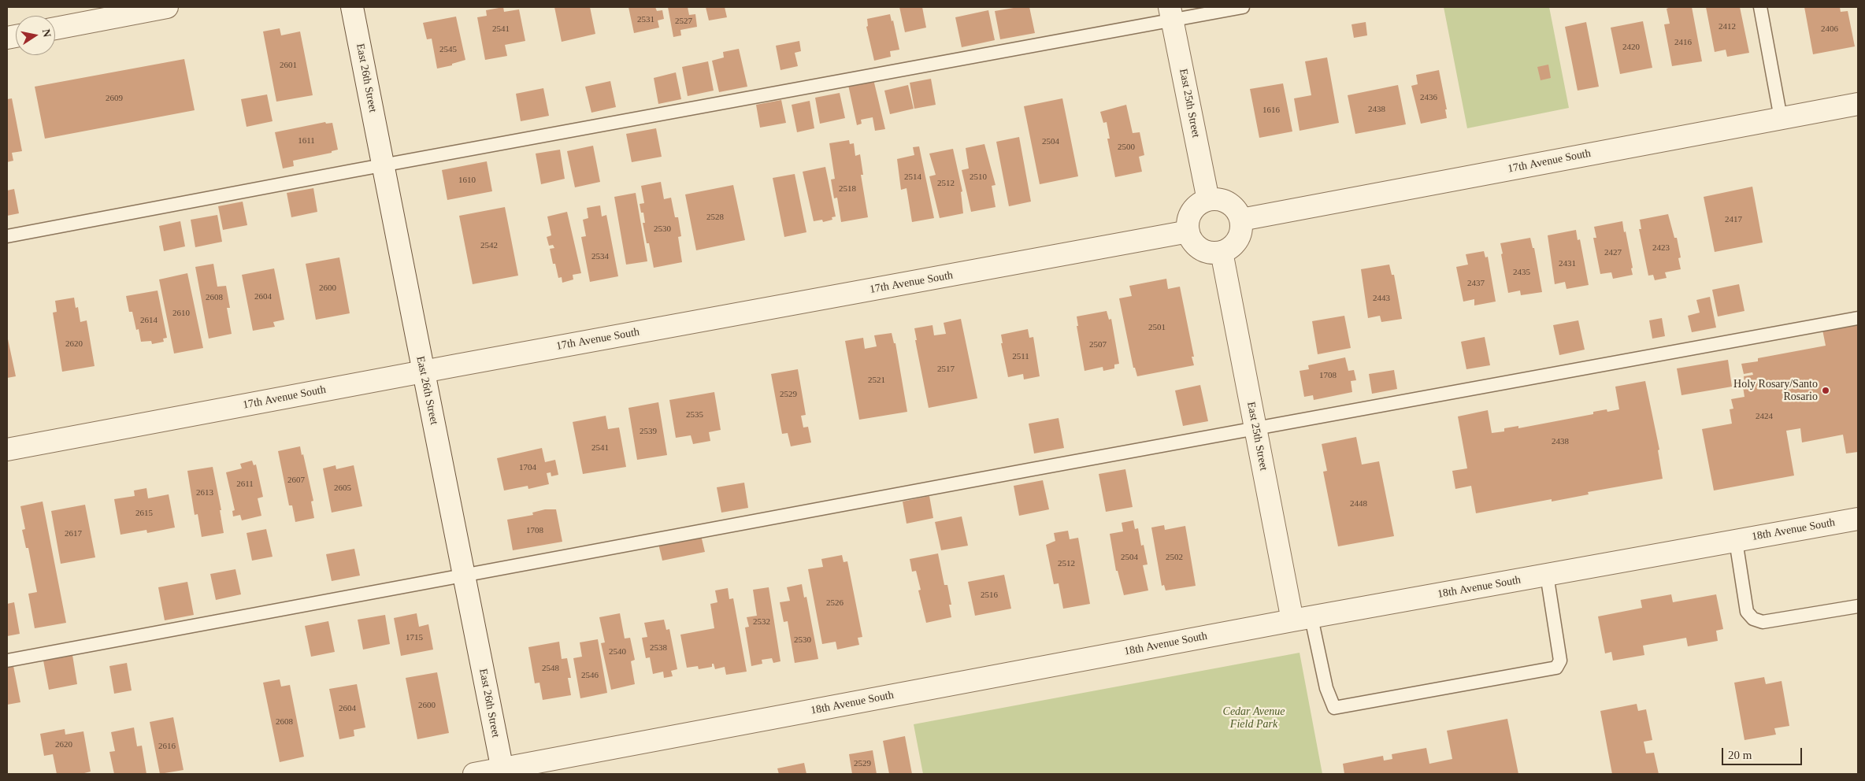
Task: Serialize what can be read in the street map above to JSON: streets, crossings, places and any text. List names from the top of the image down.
{
  "streets": {
    "street": [
      "East 26th Street",
      "East 25th Street",
      "17th Avenue South",
      "18th Avenue South"
    ]
  },
  "crossings": [
    ["East 26th Street", "17th Avenue South"],
    ["East 26th Street", "18th Avenue South"],
    ["East 25th Street", "17th Avenue South"],
    ["East 25th Street", "18th Avenue South"]
  ],
  "parks": ["Cedar Avenue Field Park"],
  "places": ["Holy Rosary/Santo Rosario"],
  "house_numbers": [
    "2531",
    "2527",
    "2412",
    "2541",
    "2406",
    "2416",
    "2420",
    "2545",
    "2601",
    "2436",
    "2609",
    "2438",
    "1616",
    "1611",
    "2504",
    "2500",
    "2514",
    "2510",
    "1610",
    "2512",
    "2518",
    "2528",
    "2417",
    "2530",
    "2542",
    "2423",
    "2427",
    "2534",
    "2431",
    "2435",
    "2437",
    "2600",
    "2604",
    "2608",
    "2443",
    "2610",
    "2614",
    "2501",
    "2620",
    "2507",
    "2511",
    "2517",
    "1708",
    "2521",
    "2529",
    "2535",
    "2424",
    "2539",
    "2438",
    "2541",
    "1704",
    "2607",
    "2611",
    "2605",
    "2613",
    "2448",
    "2615",
    "1708",
    "2617",
    "2504",
    "2502",
    "2512",
    "2516",
    "2526",
    "2532",
    "1715",
    "2530",
    "2538",
    "2540",
    "2548",
    "2546",
    "2600",
    "2604",
    "2608",
    "2620",
    "2616",
    "2529"
  ],
  "scale_bar": "20 m",
  "north": "right"
}
